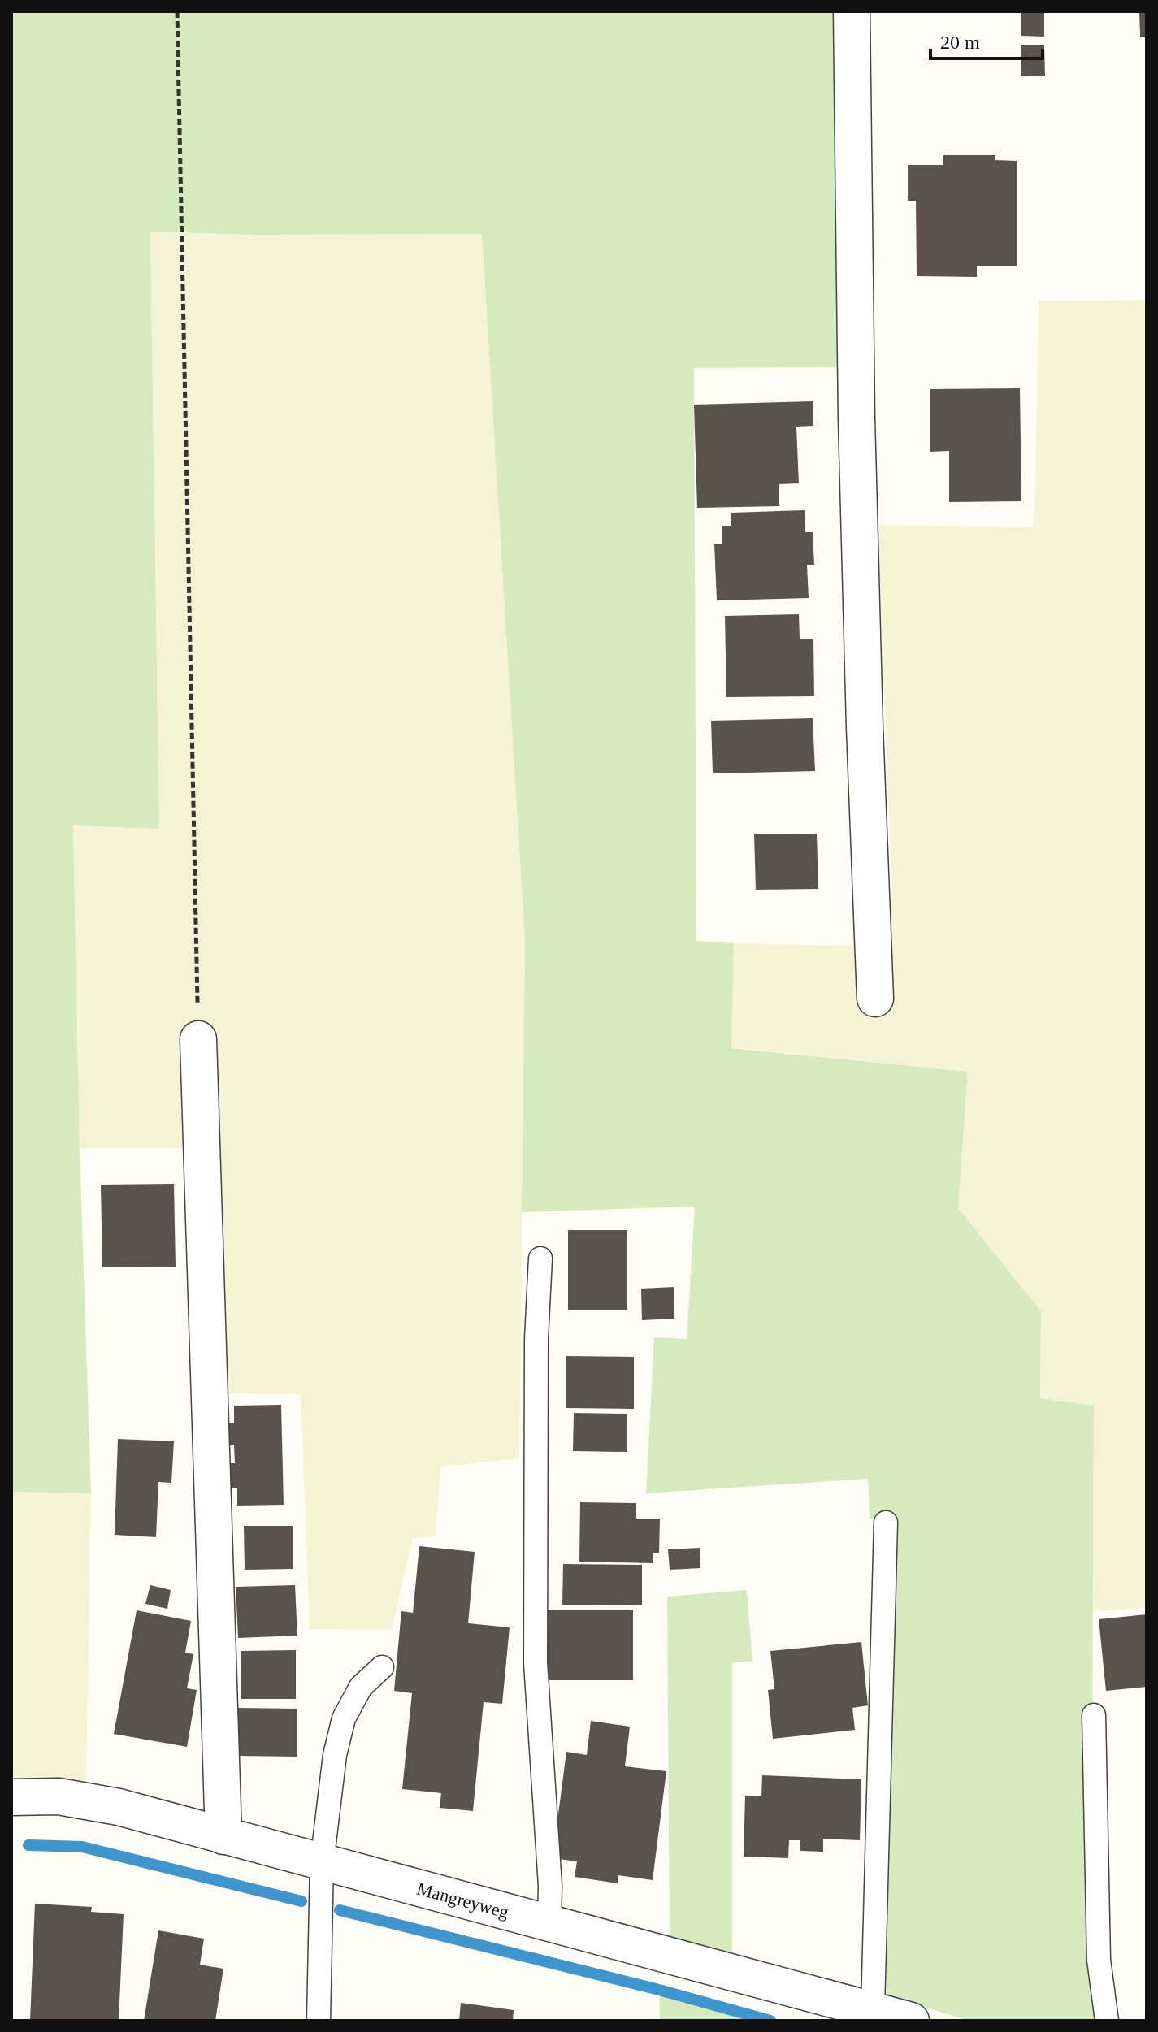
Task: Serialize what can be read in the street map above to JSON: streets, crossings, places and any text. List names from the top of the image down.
{
  "streets": {
    "street": ["Mangreyweg"]
  },
  "scale_bar": "20 m"
}
